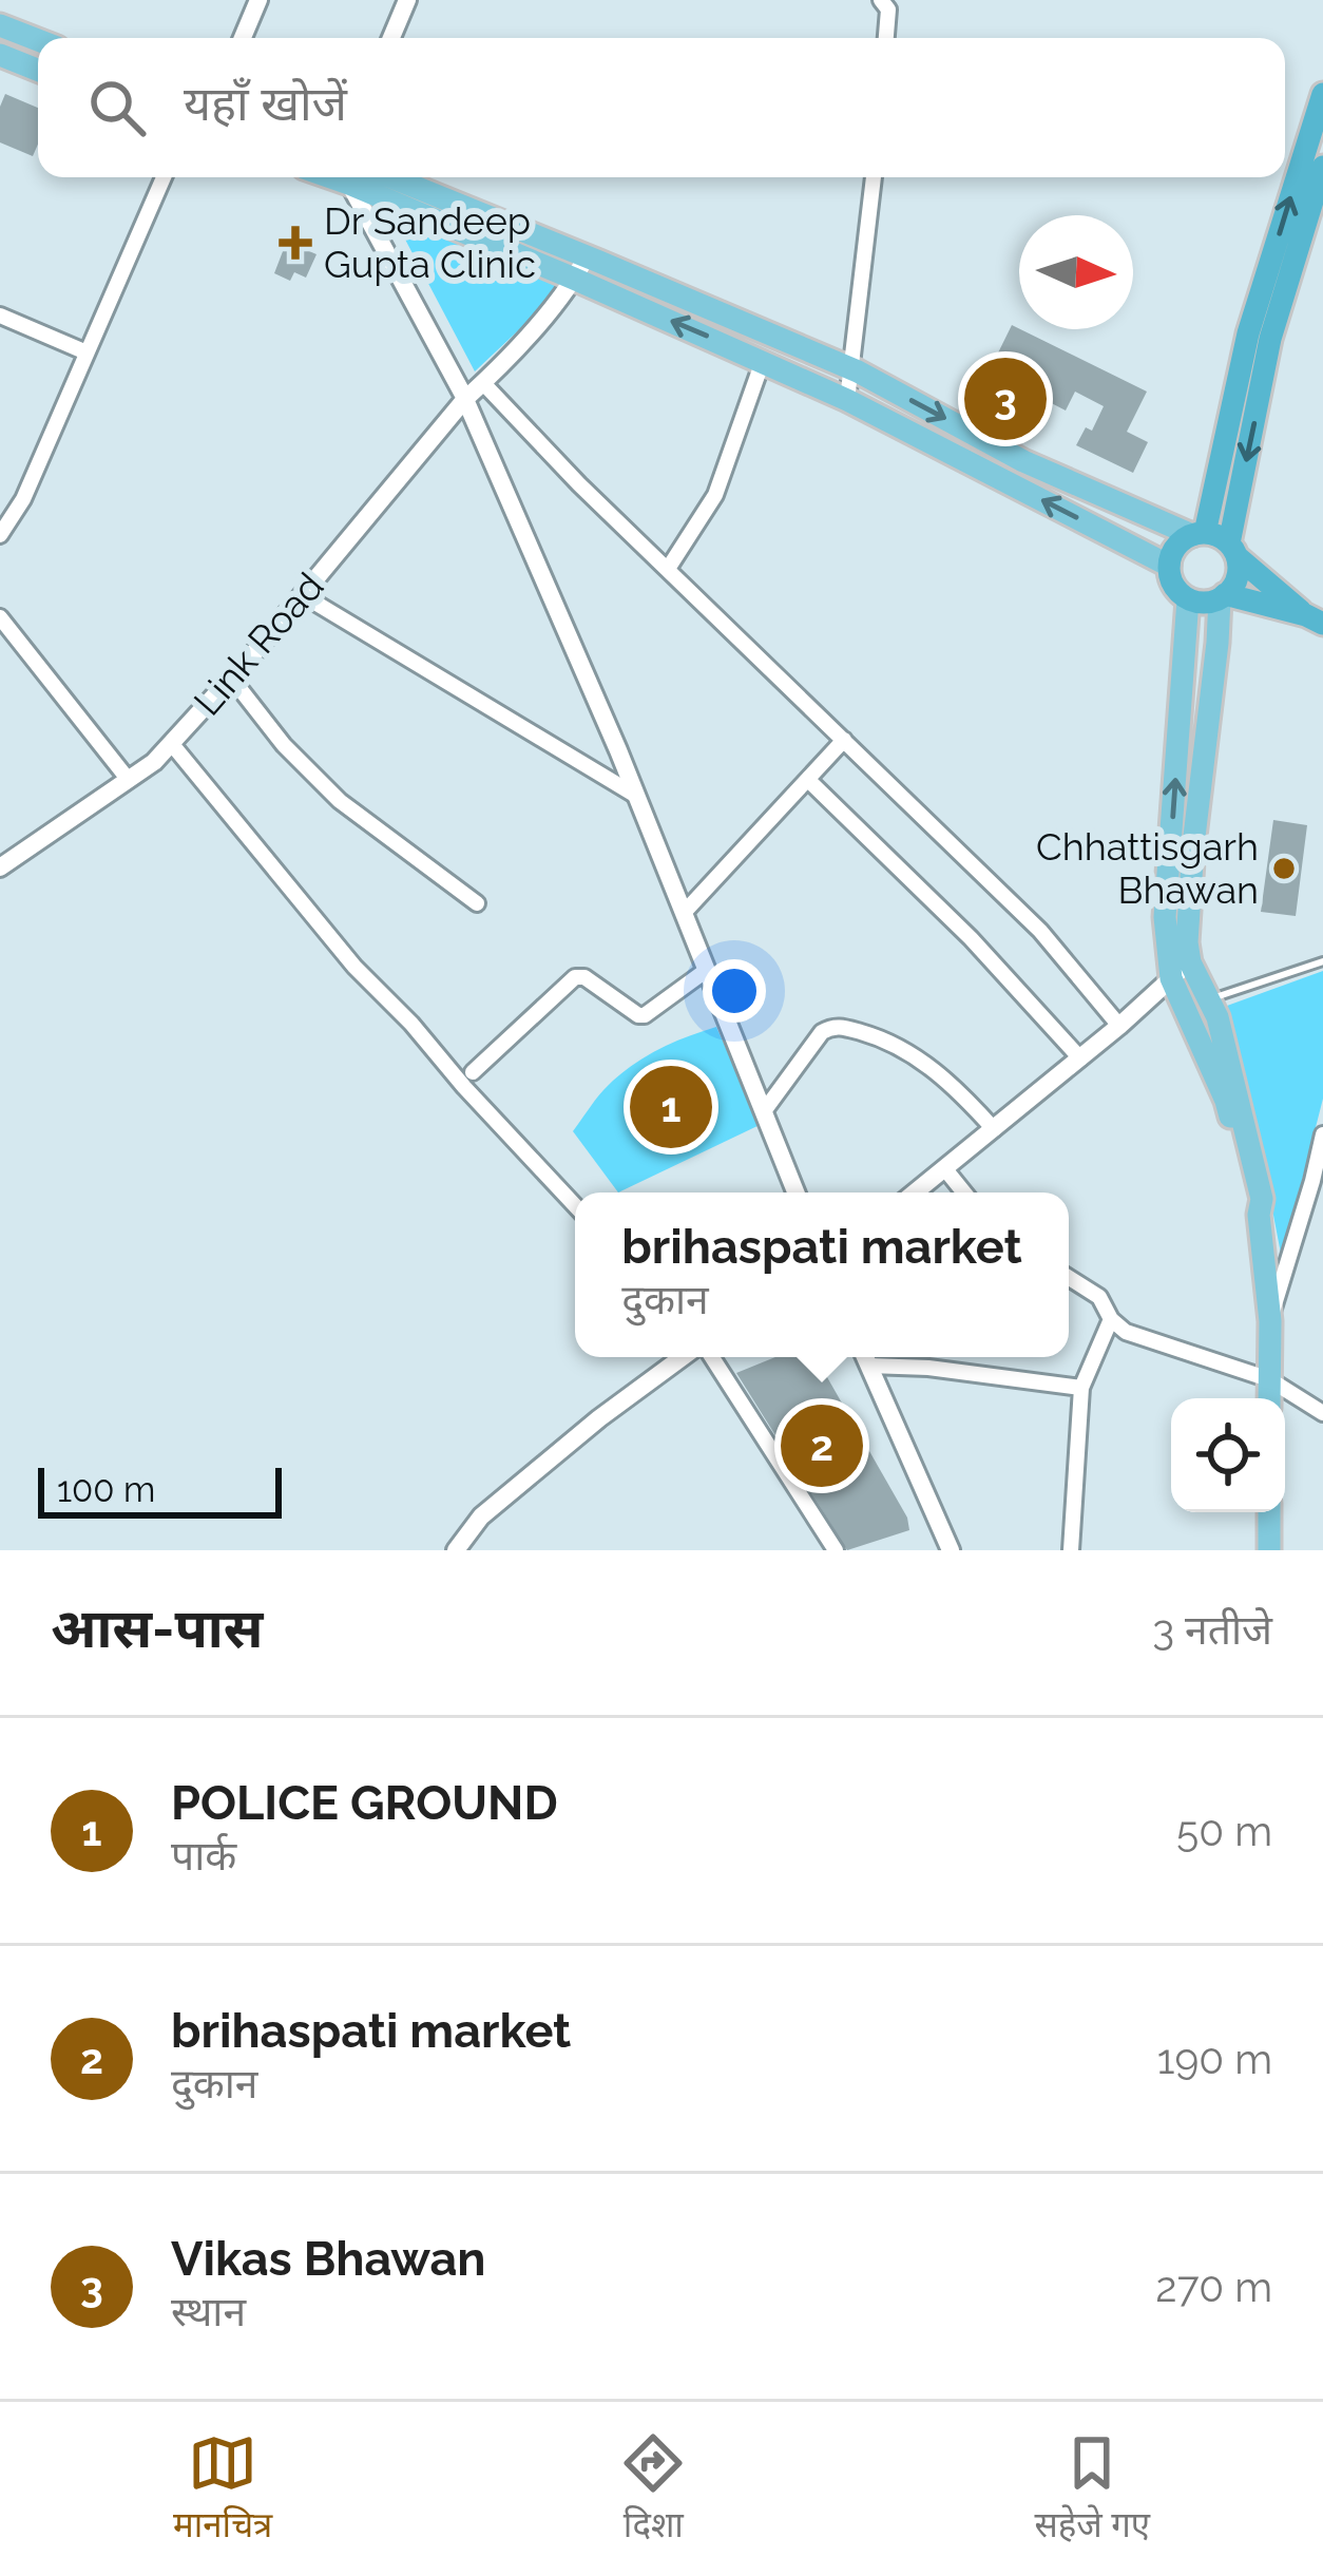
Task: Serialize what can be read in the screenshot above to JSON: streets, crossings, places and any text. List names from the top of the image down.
{
  "streets": {
    "street": ["Link Road"]
  },
  "places": {
    "health": ["Dr Sandeep Gupta Clinic"],
    "other": ["Chhattisgarh Bhawan"]
  },
  "scale_bar": "100 m",
  "north": "right",
  "page": {
    "search": "यहाँ खोजें",
    "pins": ["3", "1", "2"],
    "popup": ["brihaspati market", "दुकान"],
    "scale": "100 m",
    "heading": ["आस-पास", "3 नतीजे"],
    "list": [
      {
        "mark": "1",
        "name": "POLICE GROUND",
        "note": "पार्क",
        "value": "50 m"
      },
      {
        "mark": "2",
        "name": "brihaspati market",
        "note": "दुकान",
        "value": "190 m"
      },
      {
        "mark": "3",
        "name": "Vikas Bhawan",
        "note": "स्थान",
        "value": "270 m"
      }
    ],
    "nav": ["मानचित्र", "दिशा", "सहेजे गए"]
  }
}
